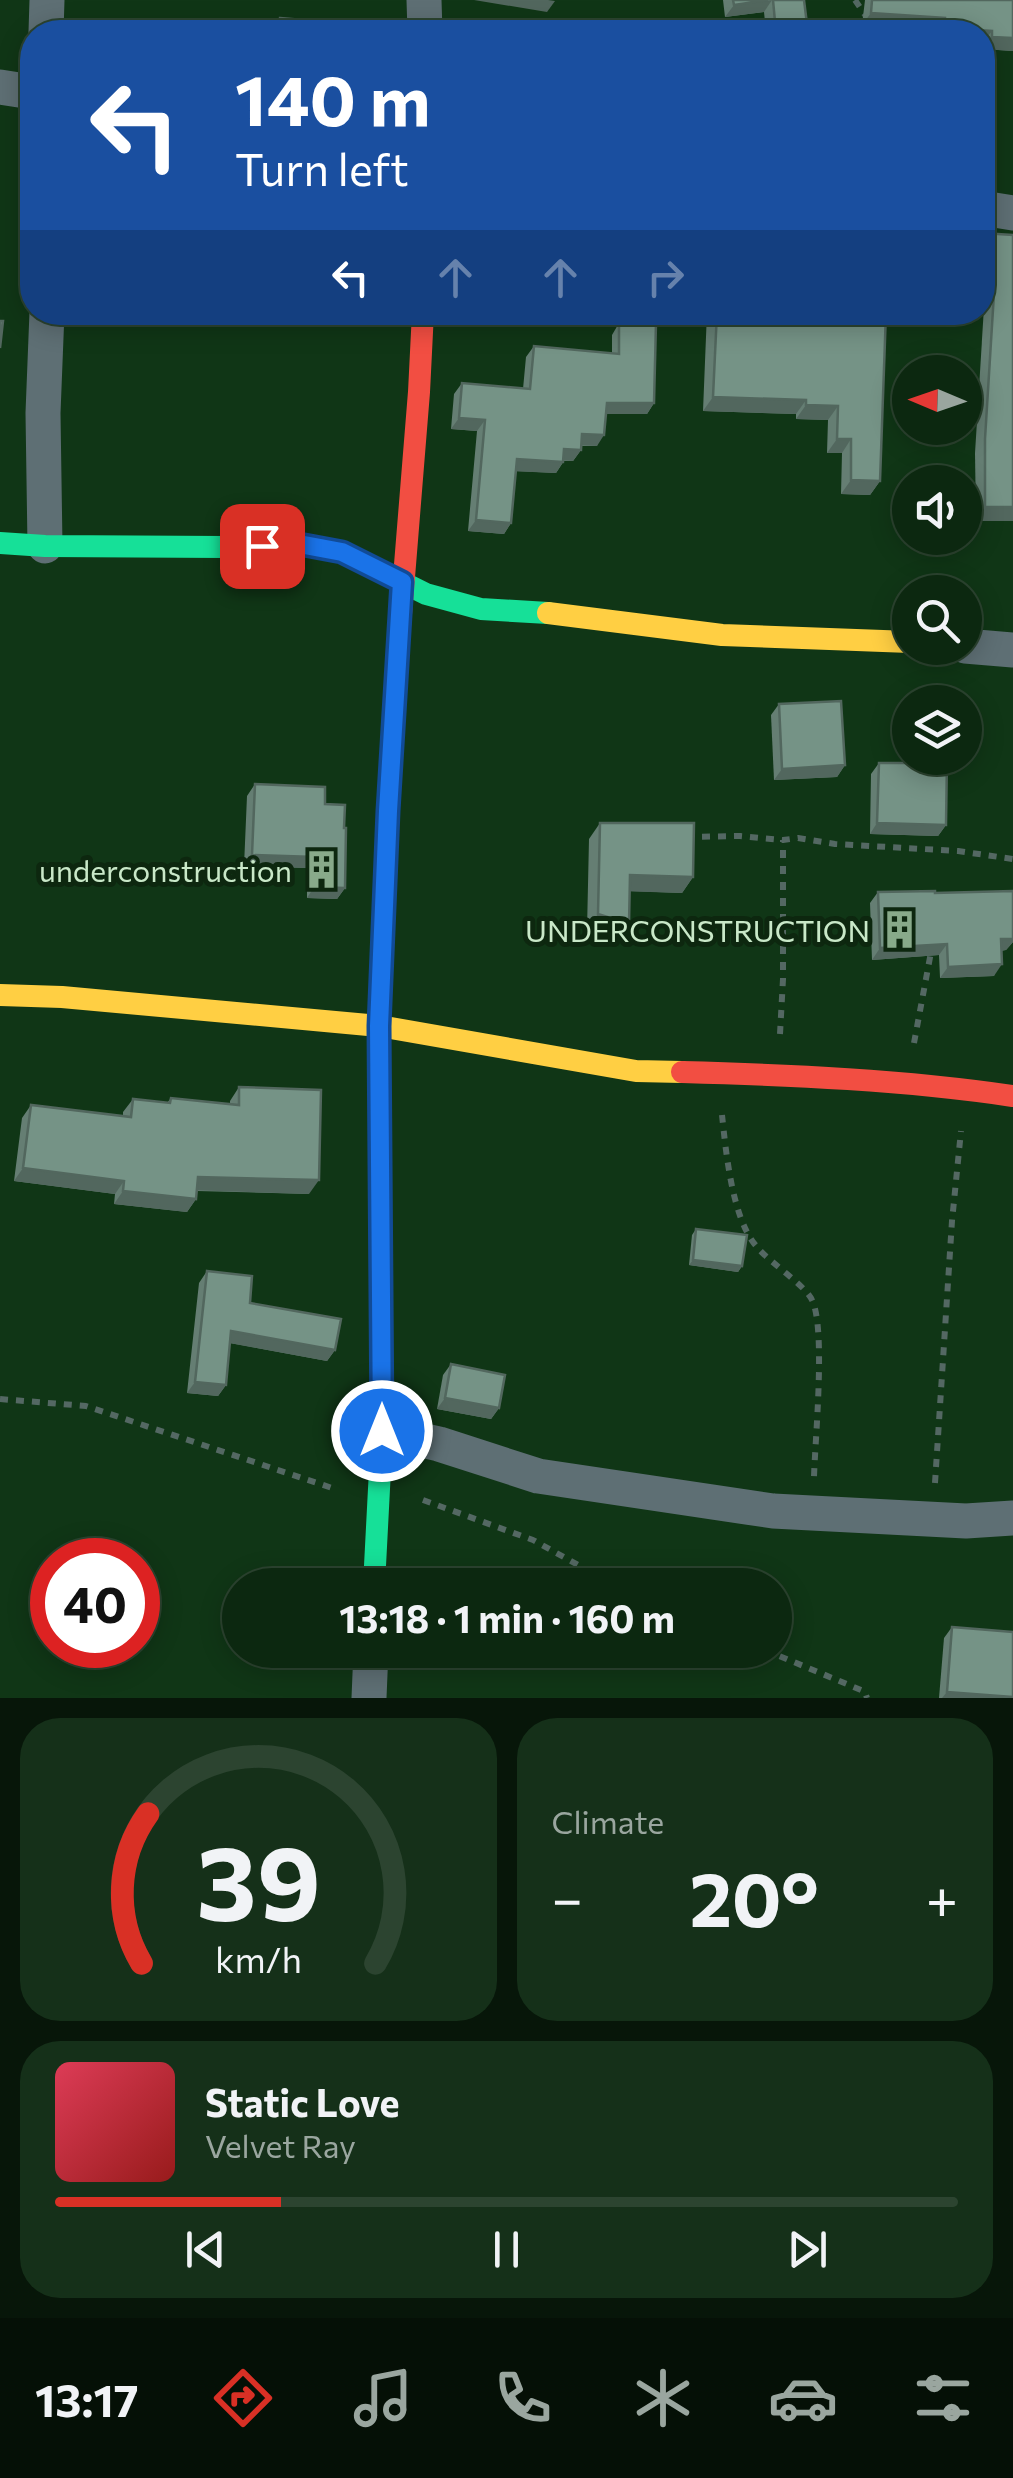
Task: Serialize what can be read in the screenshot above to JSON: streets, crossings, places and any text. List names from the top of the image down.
{
  "places": {
    "building": ["underconstruction", "UNDERCONSTRUCTION"]
  },
  "north": "left",
  "page": {
    "turn": ["140 m", "Turn left"],
    "limit": "40",
    "trip": "13:18 · 1 min · 160 m",
    "tile": "Climate",
    "heat": ["−", "20°", "+"],
    "song": ["Static Love", "Velvet Ray"],
    "tabs": "13:17",
    "gauge": ["39", "km/h"]
  }
}
